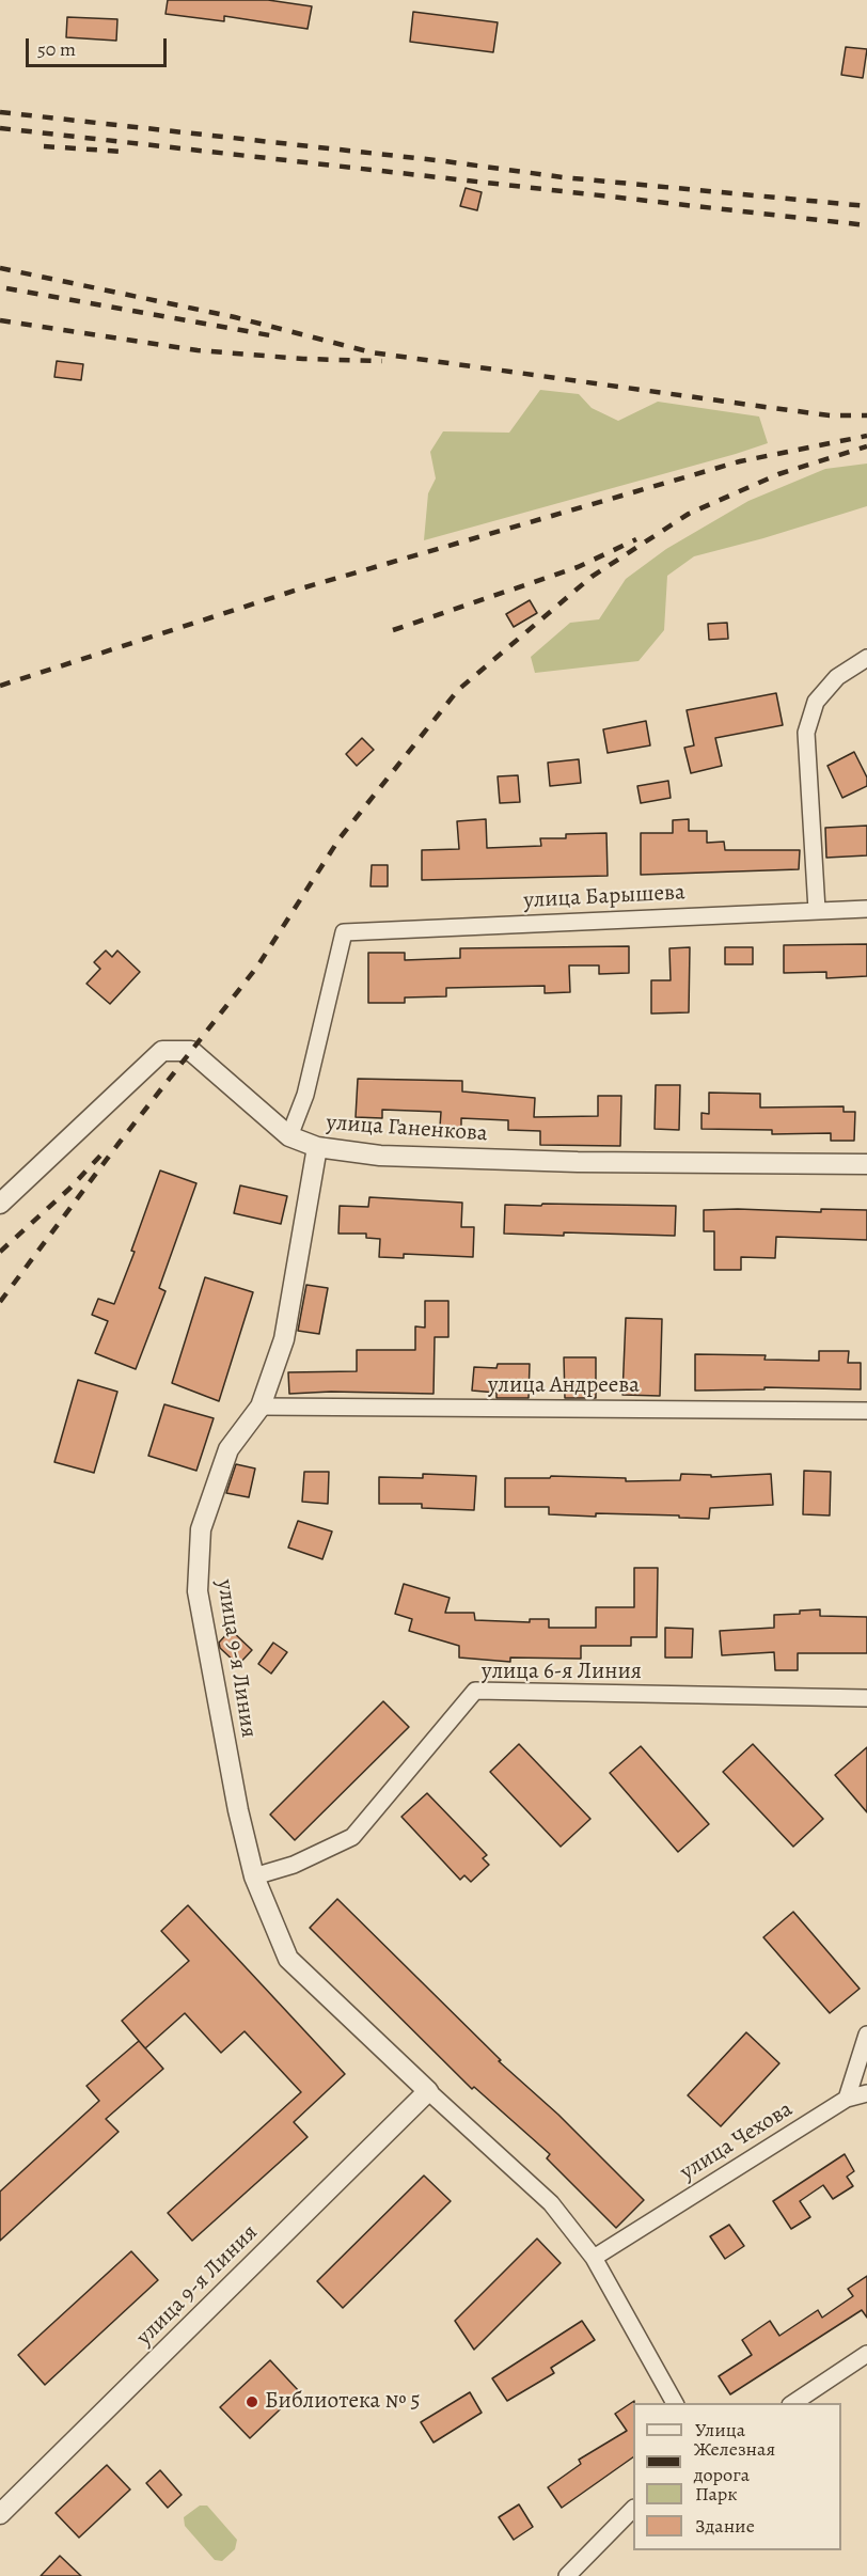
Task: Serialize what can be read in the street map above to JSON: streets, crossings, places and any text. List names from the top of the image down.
{
  "streets": {
    "street": [
      "улица Барышева",
      "улица Ганенкова",
      "улица Андреева",
      "улица 9-я Линия",
      "улица 6-я Линия",
      "улица Чехова"
    ]
  },
  "crossings": [
    ["улица Барышева", "улица Ганенкова"],
    ["улица Ганенкова", "улица 9-я Линия"],
    ["улица Андреева", "улица 9-я Линия"],
    ["улица 9-я Линия", "улица 6-я Линия"],
    ["улица 9-я Линия", "улица Чехова"]
  ],
  "places": ["Библиотека № 5"],
  "legend": [
    "Улица",
    "Железная дорога",
    "Парк",
    "Здание"
  ],
  "scale_bar": "50 m"
}
